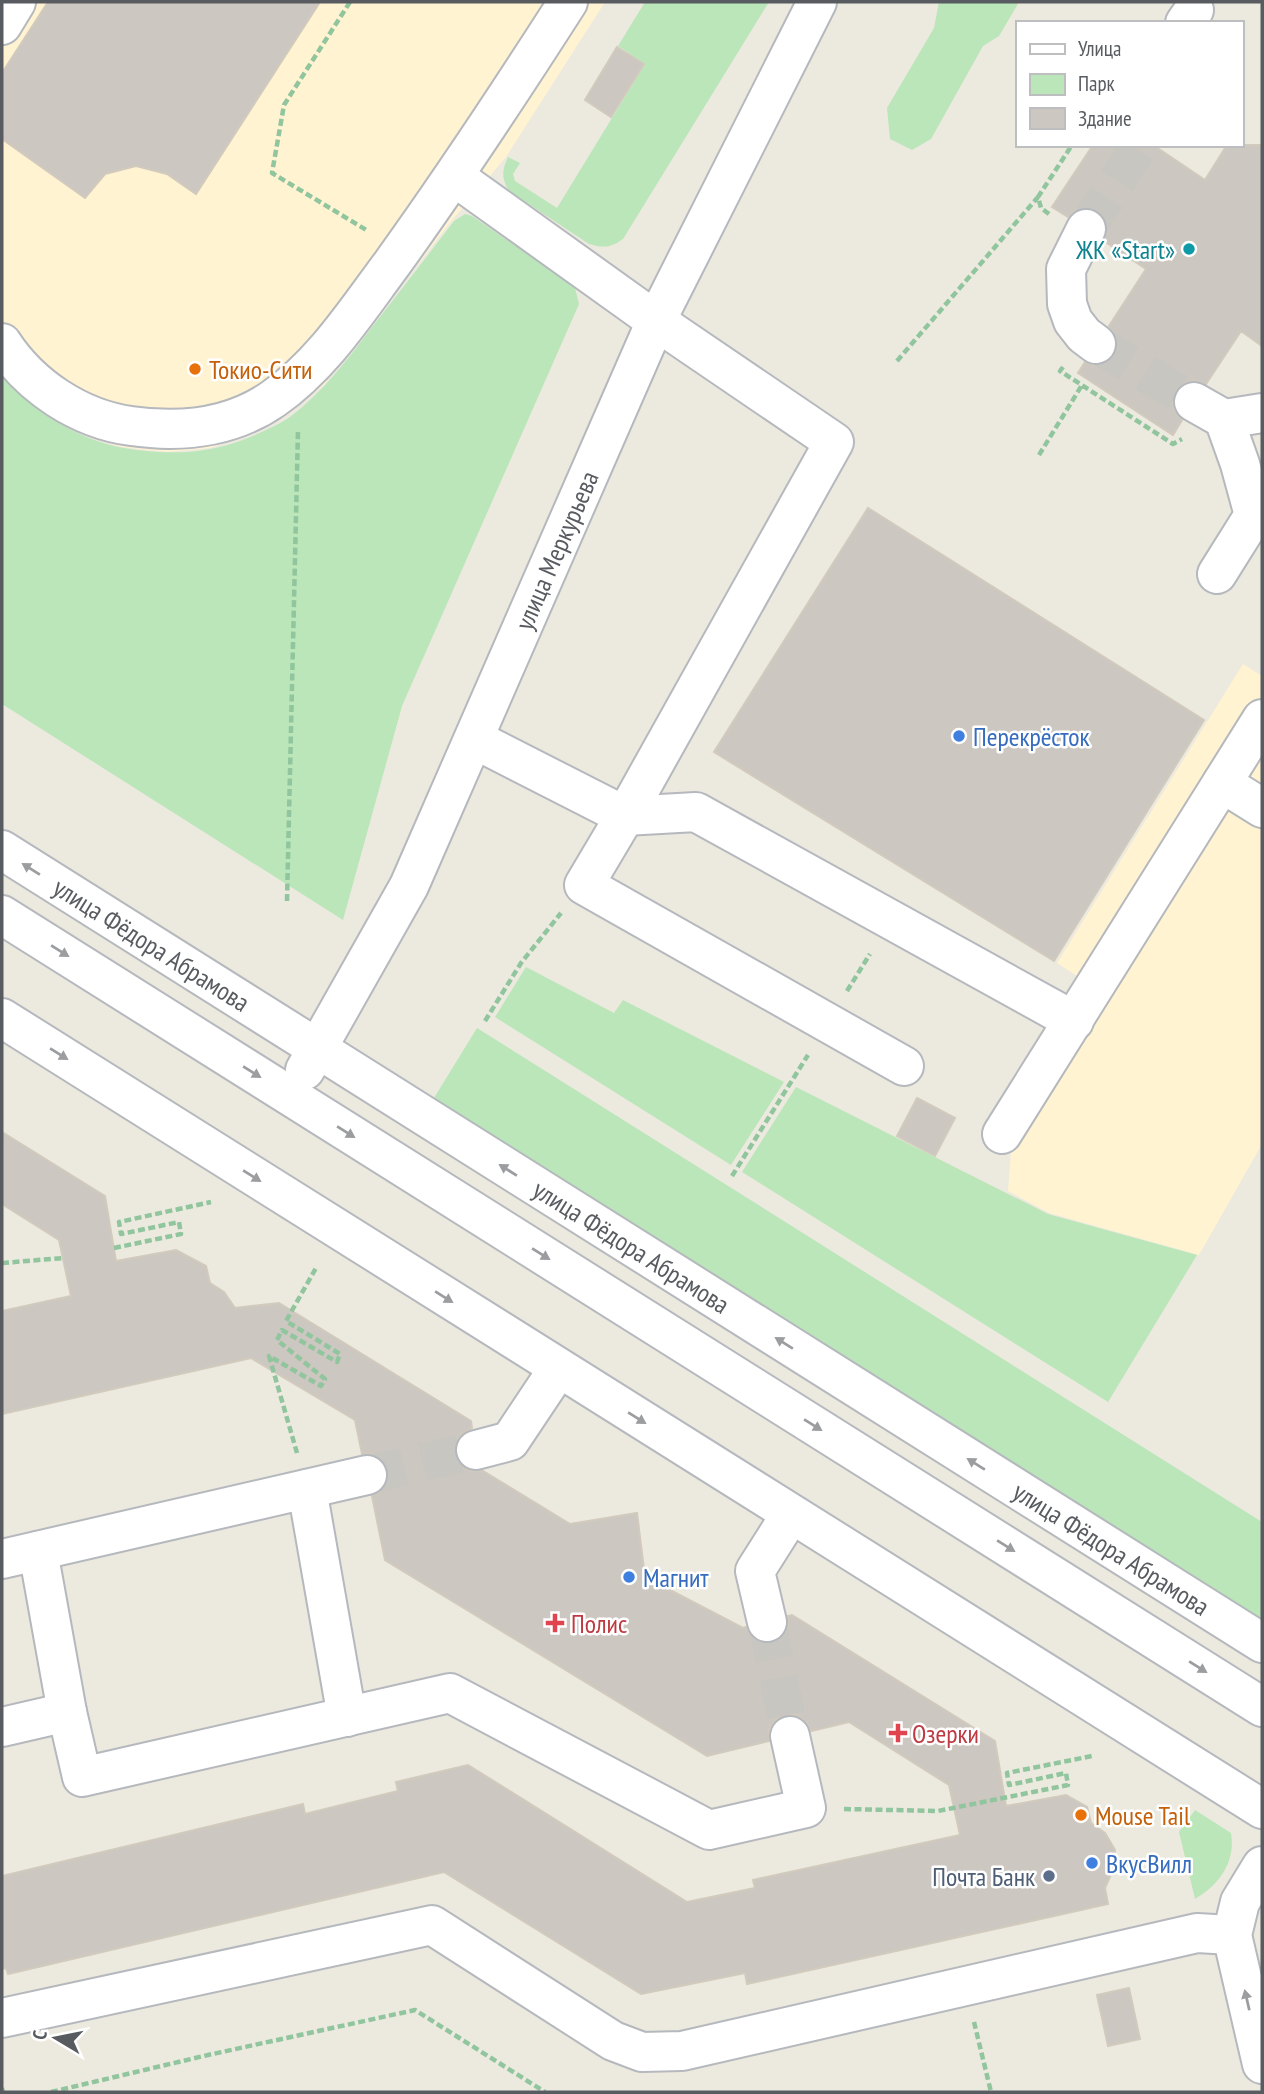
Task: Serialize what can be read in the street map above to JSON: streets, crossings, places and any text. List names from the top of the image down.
{
  "streets": {
    "street": ["улица Меркурьева", "улица Фёдора Абрамова"]
  },
  "crossings": [
    ["улица Меркурьева", "улица Фёдора Абрамова"]
  ],
  "places": {
    "other": [
      "ЖК «Start»",
      "Токио-Сити",
      "Перекрёсток",
      "Магнит",
      "Mouse Tail",
      "ВкусВилл",
      "Почта Банк"
    ],
    "health": ["Полис", "Озерки"]
  },
  "legend": ["Улица", "Парк", "Здание"],
  "north": "left"
}
